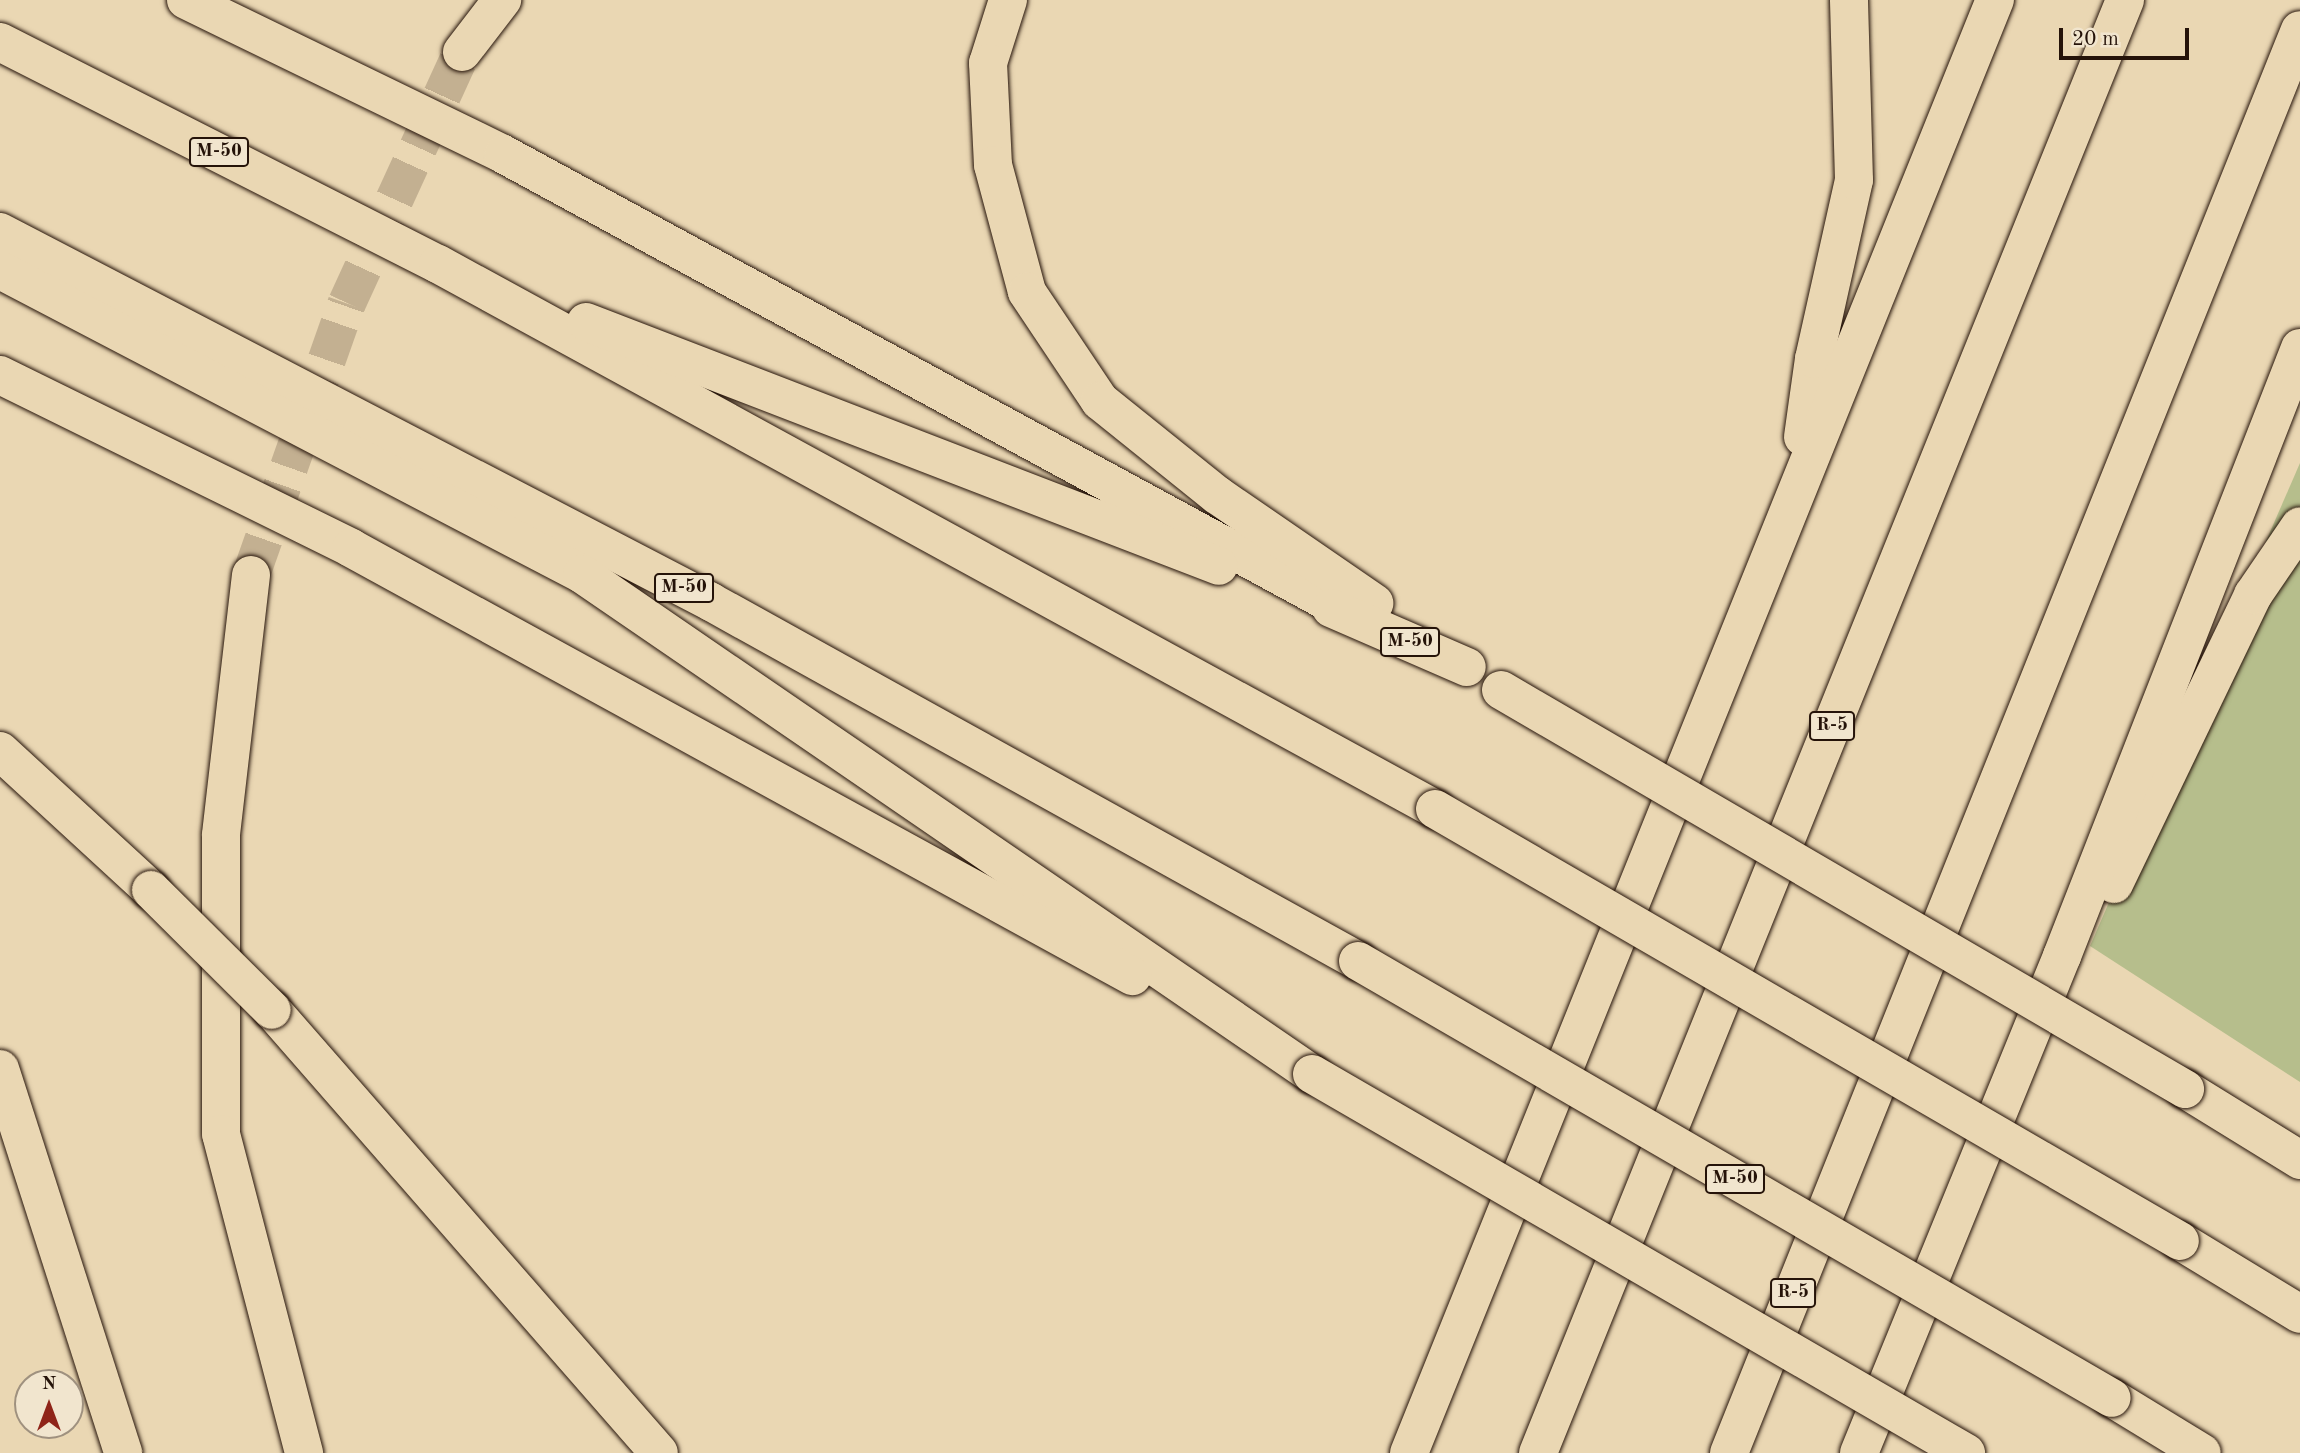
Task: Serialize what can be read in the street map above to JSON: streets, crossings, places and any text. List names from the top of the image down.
{
  "streets": {
    "highway": ["M-50", "R-5"]
  },
  "scale_bar": "20 m",
  "north": "top"
}
